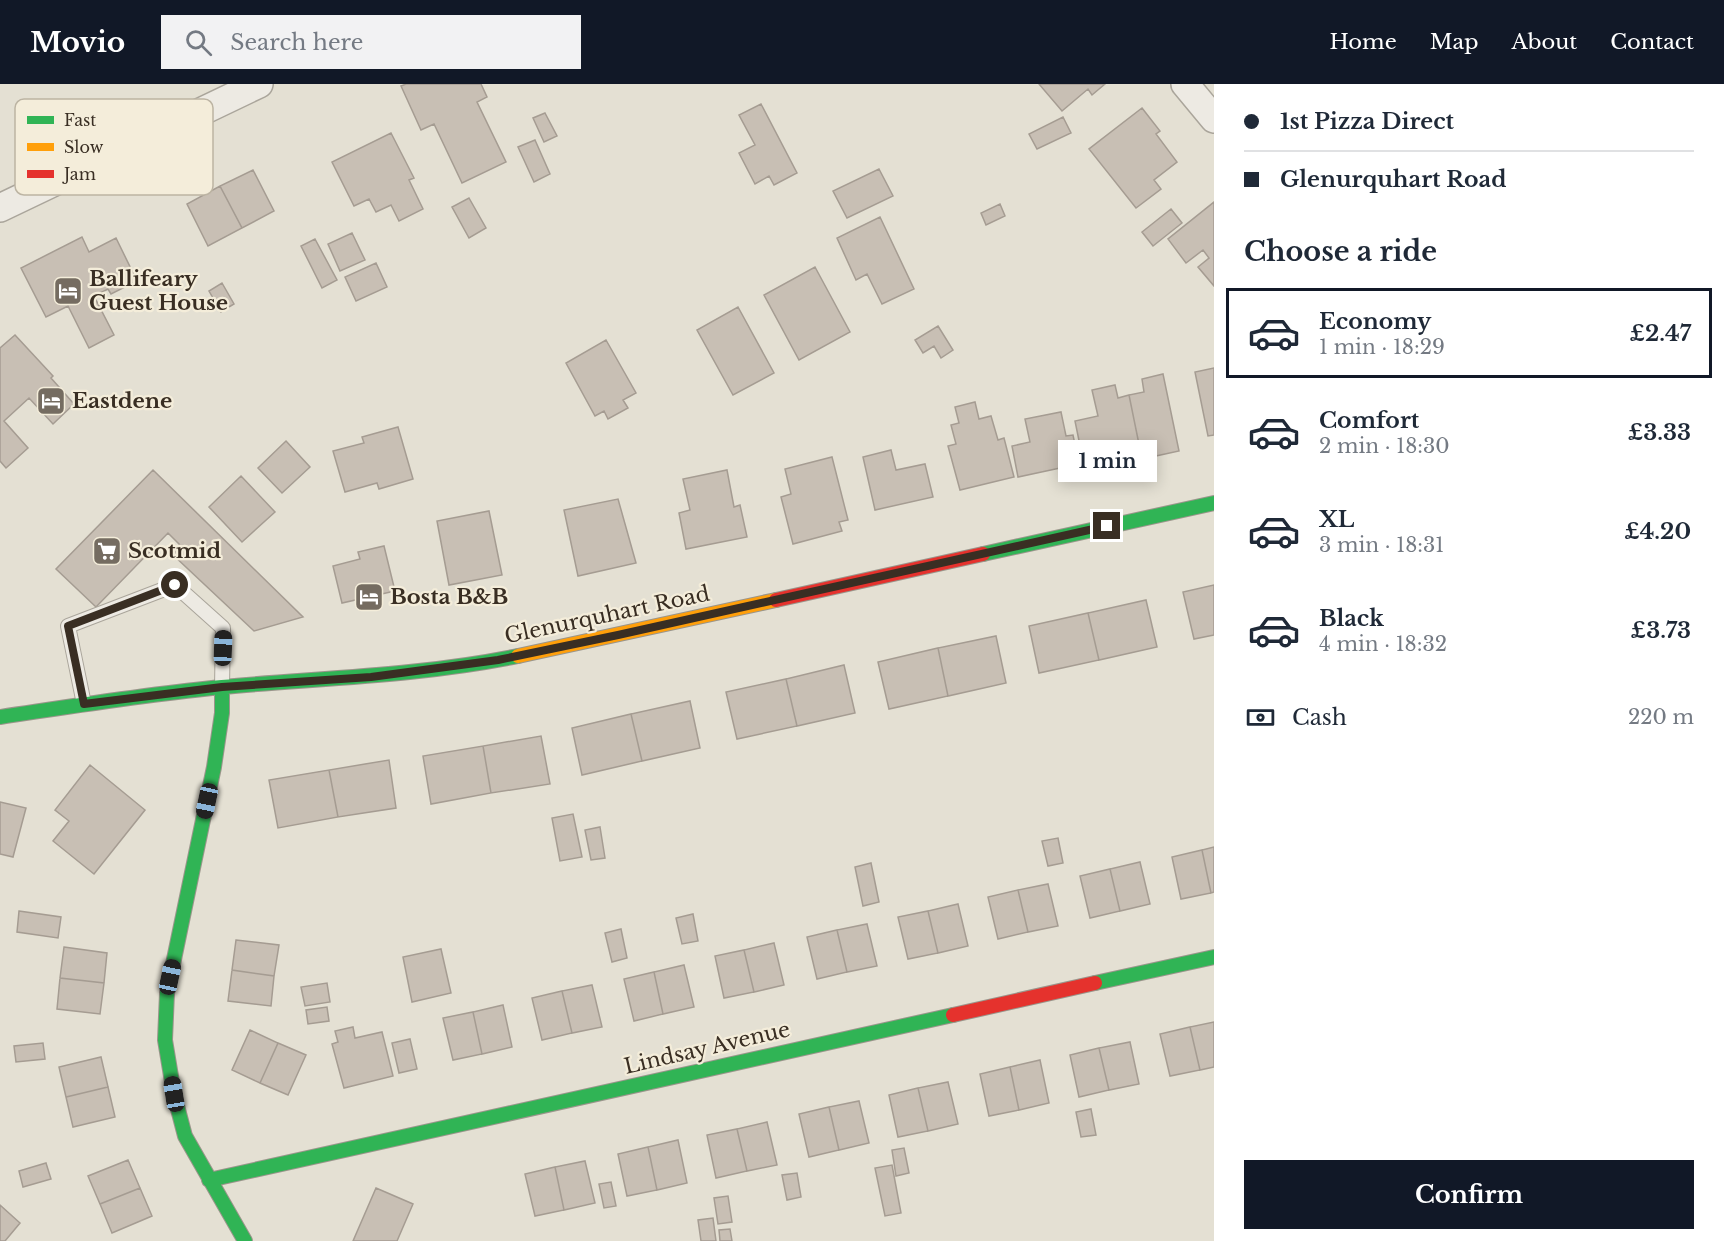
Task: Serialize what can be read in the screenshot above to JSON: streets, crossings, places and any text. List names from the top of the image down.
{
  "streets": {
    "main road": ["Glenurquhart Road", "Lindsay Avenue"]
  },
  "places": {
    "hotel": ["Ballifeary Guest House", "Eastdene", "Bosta B&B"],
    "supermarket": ["Scotmid"]
  },
  "legend": ["Fast", "Slow", "Jam"],
  "page": {
    "header": "Movio",
    "search": "Search here",
    "nav": [
      "Home",
      "Map",
      "About",
      "Contact"
    ],
    "banner": ["1st Pizza Direct", "Glenurquhart Road"],
    "heading": "Choose a ride",
    "list": [
      {
        "name": "Economy",
        "note": "1 min · 18:29",
        "value": "£2.47"
      },
      {
        "name": "Comfort",
        "note": "2 min · 18:30",
        "value": "£3.33"
      },
      {
        "name": "XL",
        "note": "3 min · 18:31",
        "value": "£4.20"
      },
      {
        "name": "Black",
        "note": "4 min · 18:32",
        "value": "£3.73"
      }
    ],
    "bubble": "1 min",
    "pay": ["Cash", "220 m"],
    "buttons": "Confirm"
  }
}
